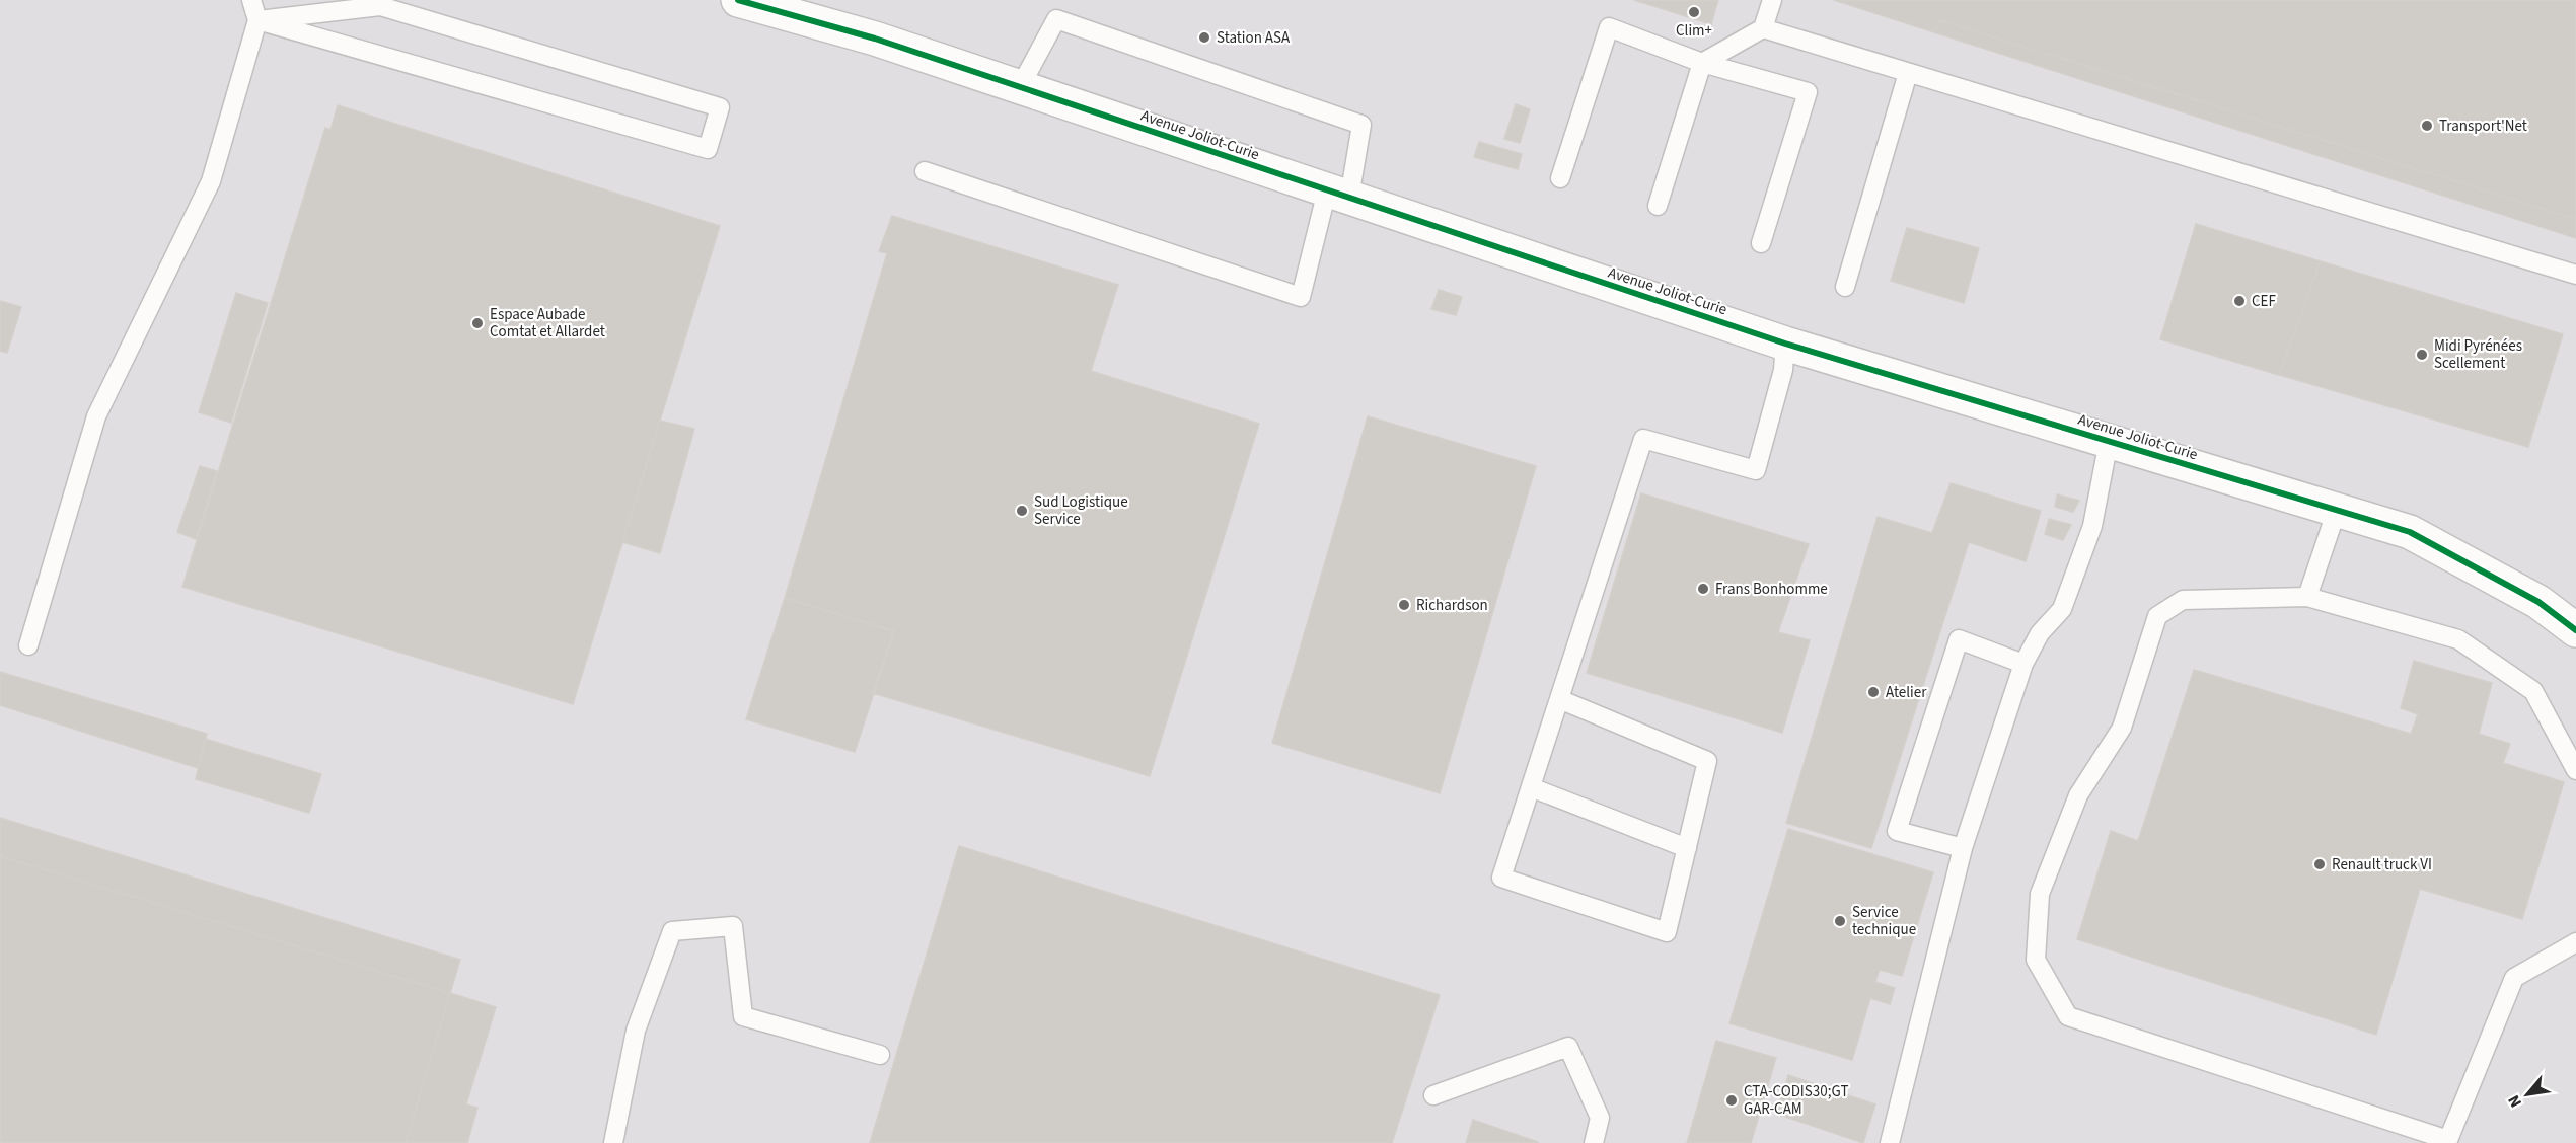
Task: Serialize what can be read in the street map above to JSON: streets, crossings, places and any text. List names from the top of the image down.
{
  "streets": {
    "street": ["Avenue Joliot-Curie"]
  },
  "places": [
    "Clim+",
    "Station ASA",
    "Transport'Net",
    "CEF",
    "Espace Aubade Comtat et Allardet",
    "Midi Pyrénées Scellement",
    "Sud Logistique Service",
    "Frans Bonhomme",
    "Richardson",
    "Atelier",
    "Renault truck VI",
    "Service technique",
    "CTA-CODIS30;GT GAR-CAM"
  ],
  "north": "bottom left"
}
